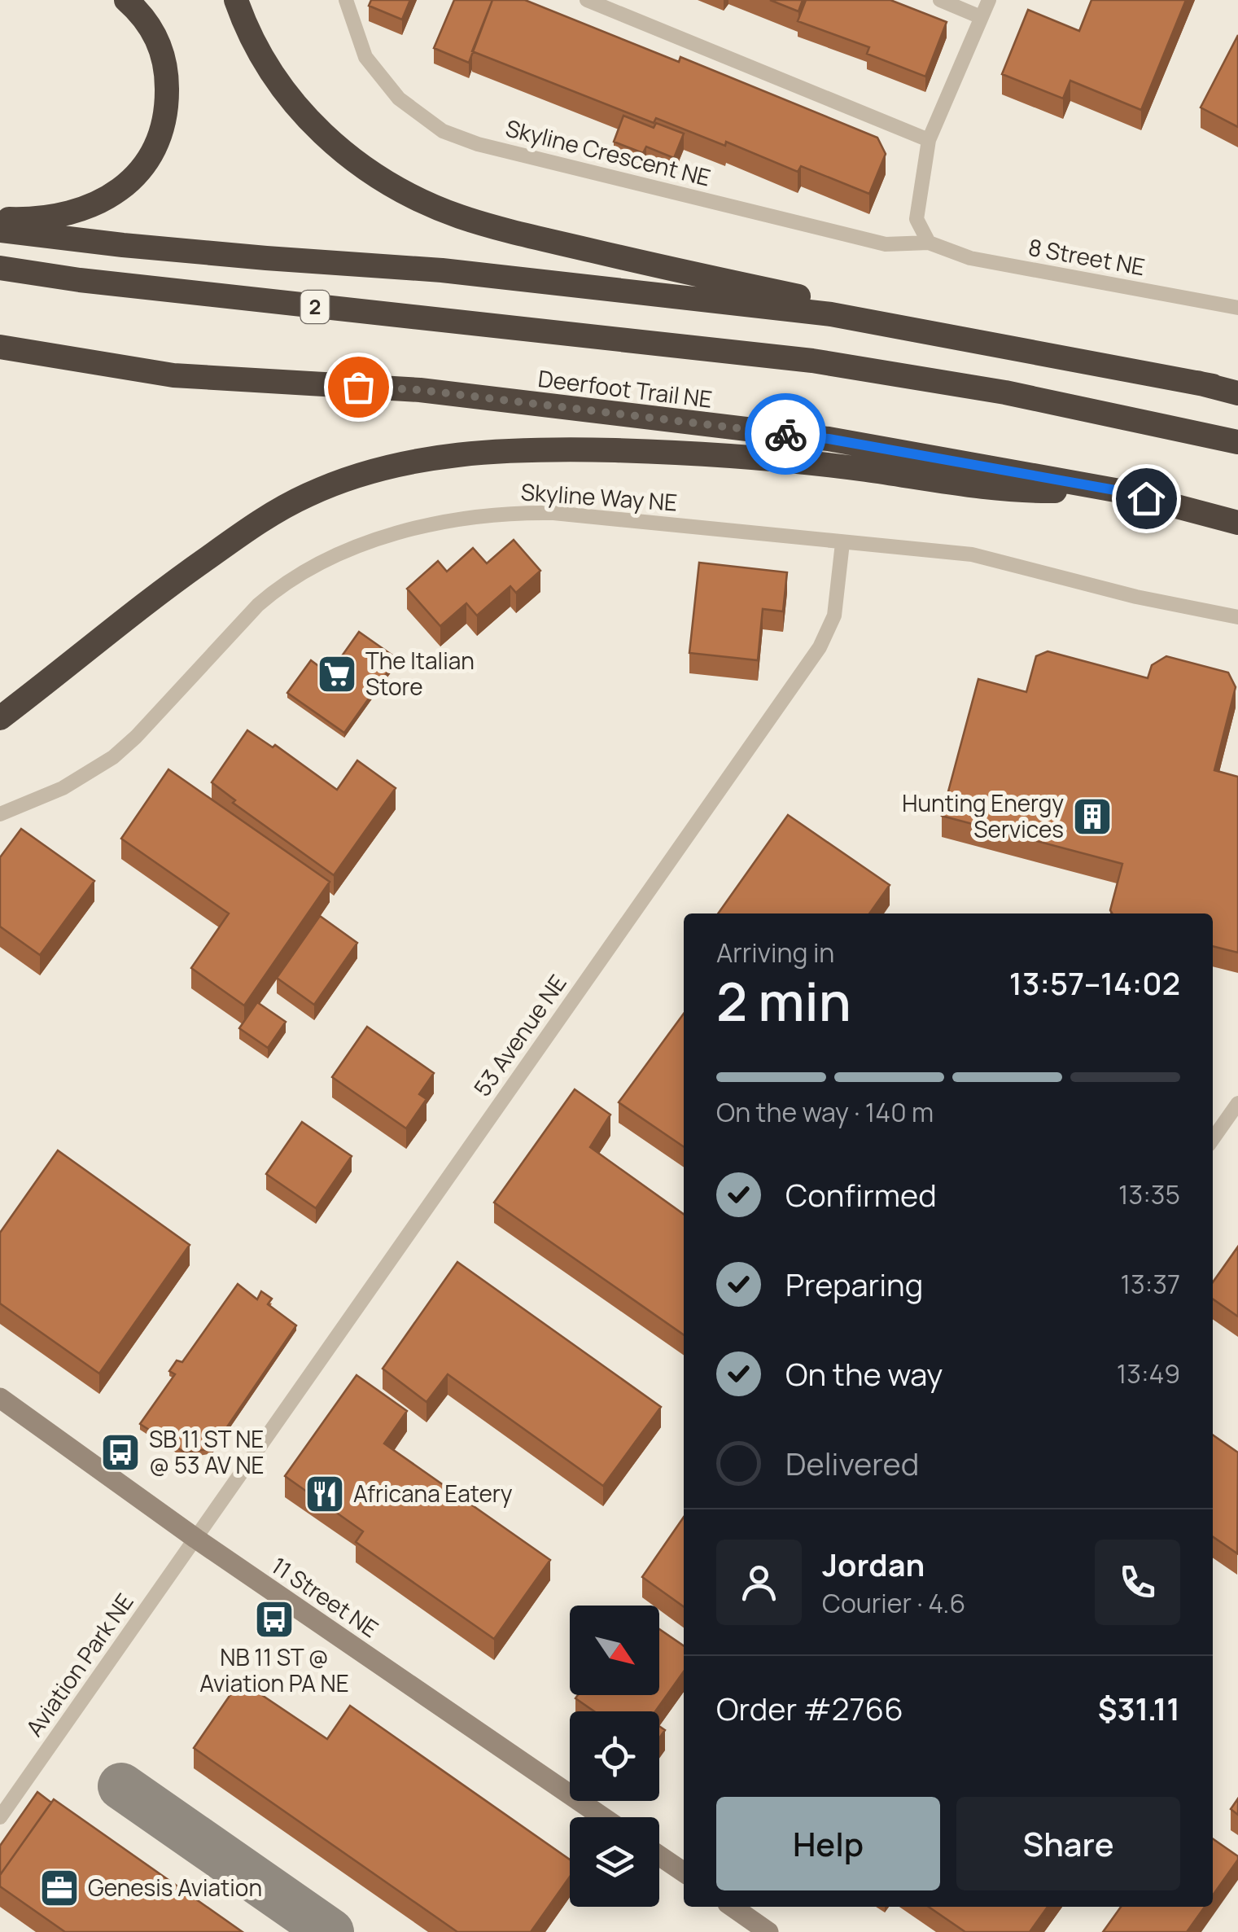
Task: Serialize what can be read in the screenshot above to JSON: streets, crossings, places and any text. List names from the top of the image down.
{
  "streets": {
    "highway": ["2", "Deerfoot Trail NE"],
    "street": [
      "Skyline Crescent NE",
      "8 Street NE",
      "Skyline Way NE",
      "53 Avenue NE",
      "11 Street NE",
      "Aviation Park NE"
    ]
  },
  "crossings": [
    ["Skyline Crescent NE", "8 Street NE"],
    ["Skyline Way NE", "53 Avenue NE"],
    ["53 Avenue NE", "11 Street NE"],
    ["53 Avenue NE", "Aviation Park NE"],
    ["11 Street NE", "Aviation Park NE"]
  ],
  "places": {
    "supermarket": ["The Italian Store"],
    "building": ["Hunting Energy Services"],
    "bus stop": ["SB 11 ST NE @ 53 AV NE", "NB 11 ST @ Aviation PA NE"],
    "restaurant": ["Africana Eatery"],
    "office": ["Genesis Aviation"]
  },
  "north": "bottom right",
  "page": {
    "heading": ["2 min", "Arriving in", "13:57–14:02"],
    "panel": [
      "Jordan",
      "Courier · 4.6",
      "Order #2766",
      "$31.11"
    ],
    "bar": "On the way · 140 m",
    "list": [
      ["Confirmed", "13:35"],
      ["Preparing", "13:37"],
      ["On the way", "13:49"],
      "Delivered"
    ],
    "buttons": ["Help", "Share"]
  }
}
